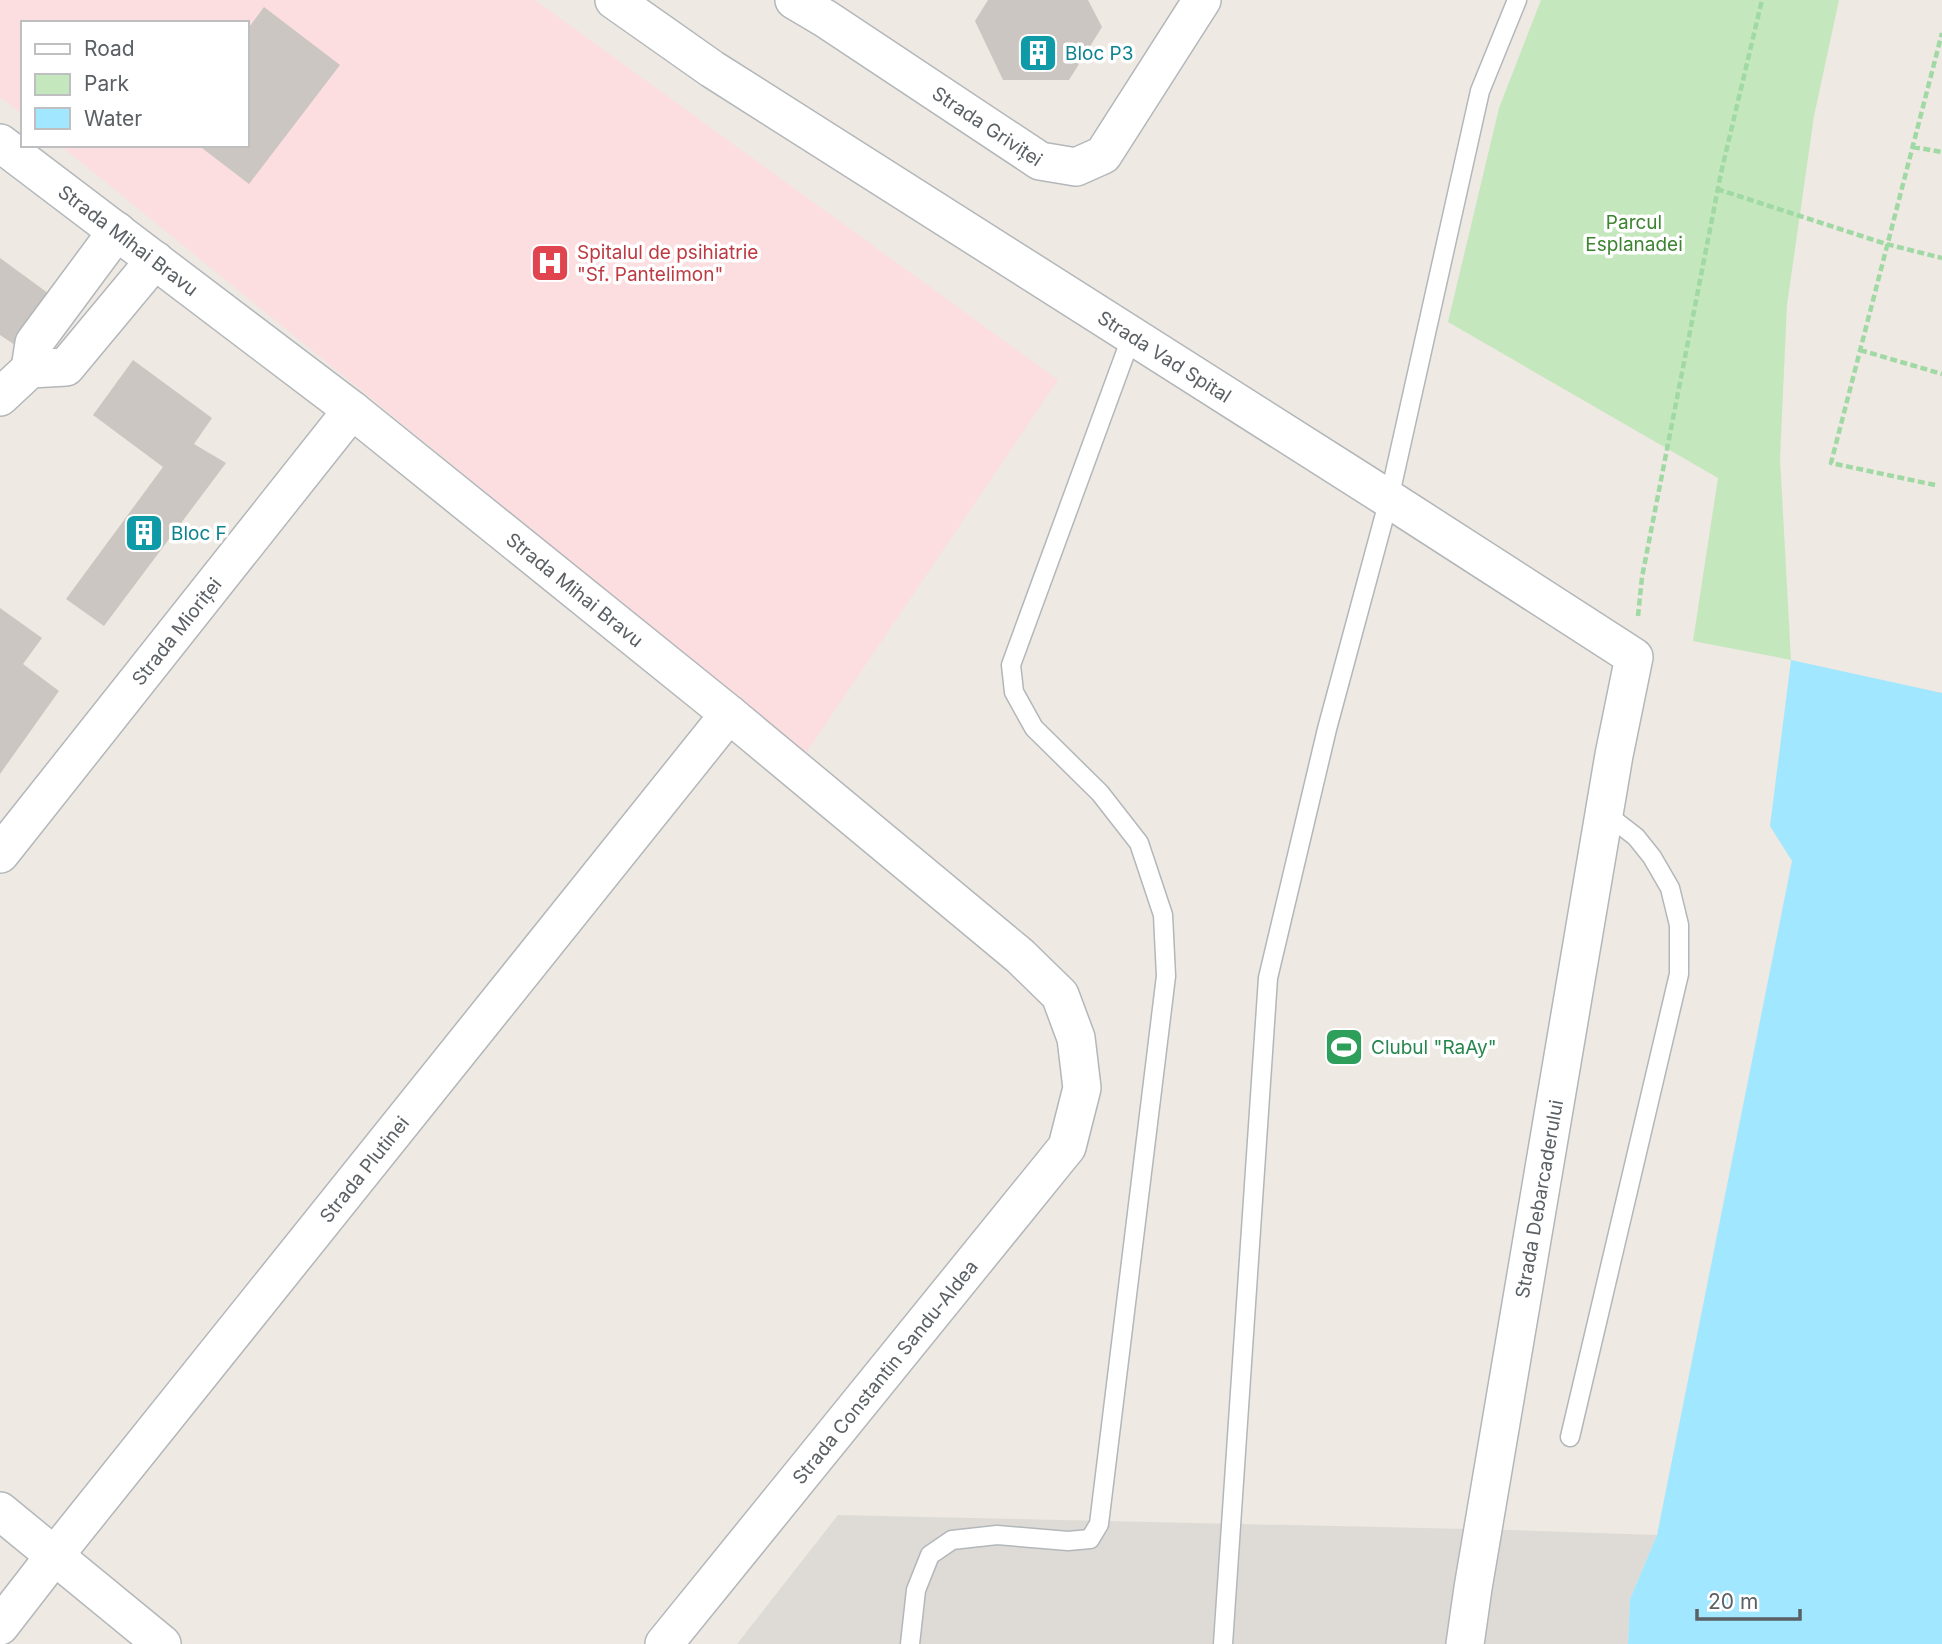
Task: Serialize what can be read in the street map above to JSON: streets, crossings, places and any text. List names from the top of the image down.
{
  "streets": {
    "street": [
      "Strada Griviței",
      "Strada Mihai Bravu",
      "Strada Vad Spital",
      "Strada Mioriței",
      "Strada Plutinei",
      "Strada Debarcaderului",
      "Strada Constantin Sandu-Aldea"
    ]
  },
  "crossings": [
    ["Strada Mihai Bravu", "Strada Mioriței"],
    ["Strada Mihai Bravu", "Strada Plutinei"],
    ["Strada Mihai Bravu", "Strada Constantin Sandu-Aldea"],
    ["Strada Vad Spital", "Strada Debarcaderului"]
  ],
  "parks": ["Parcul Esplanadei"],
  "places": {
    "building": ["Bloc P3", "Bloc F"],
    "hospital": ["Spitalul de psihiatrie \"Sf. Pantelimon\""],
    "sports": ["Clubul \"RaAy\""]
  },
  "legend": ["Road", "Park", "Water"],
  "scale_bar": "20 m"
}
